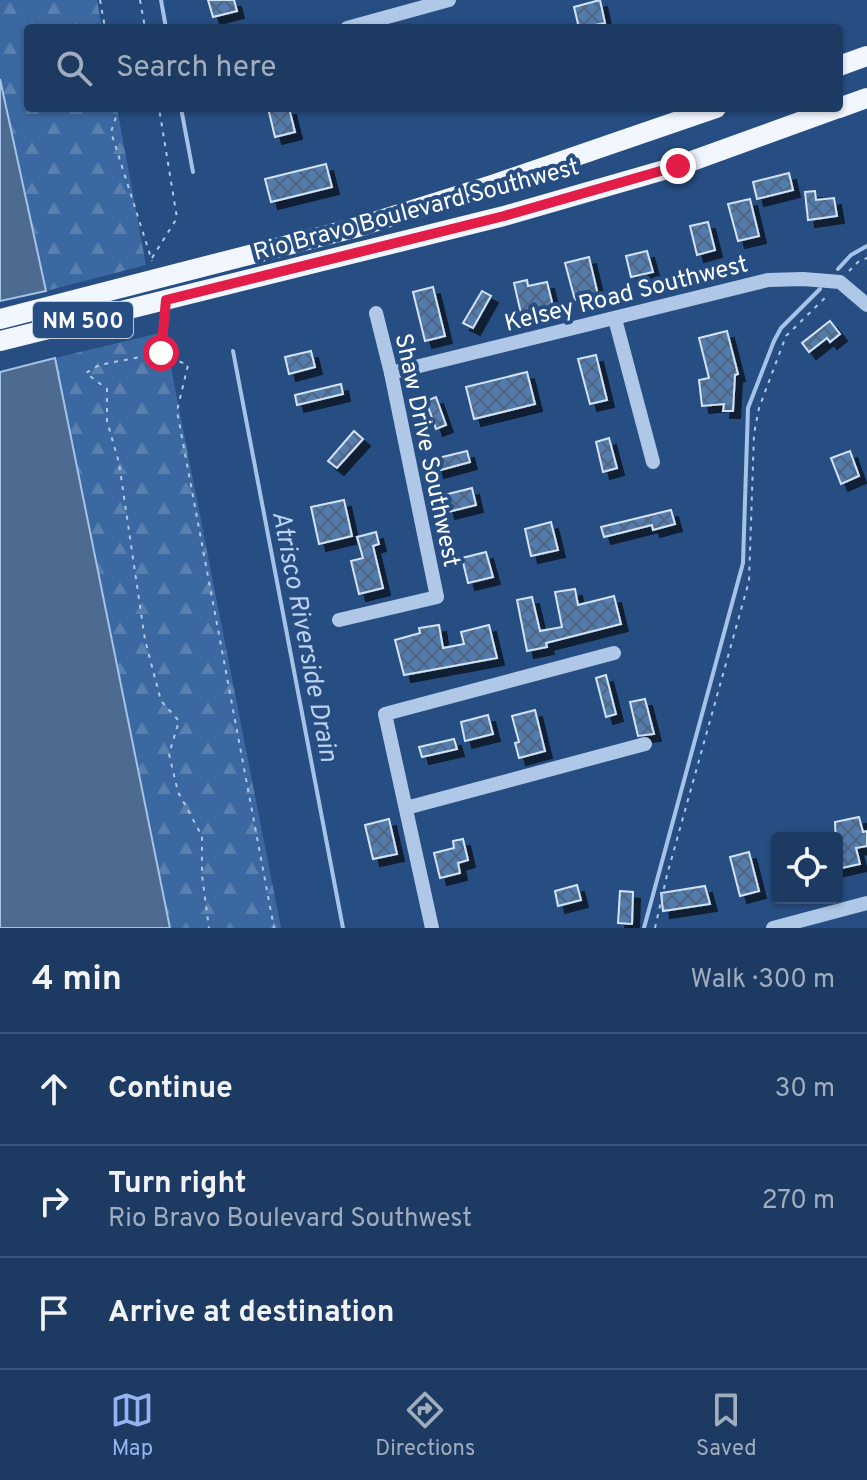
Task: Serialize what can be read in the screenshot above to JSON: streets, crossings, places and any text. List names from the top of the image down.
{
  "streets": {
    "main road": ["Rio Bravo Boulevard Southwest", "NM 500"],
    "street": ["Kelsey Road Southwest", "Shaw Drive Southwest"]
  },
  "crossings": [
    ["Kelsey Road Southwest", "Shaw Drive Southwest"]
  ],
  "water": ["Atrisco Riverside Drain"],
  "page": {
    "search": "Search here",
    "heading": ["4 min", "Walk · 300 m"],
    "list": [
      ["Continue", "30 m"],
      ["Turn right", "Rio Bravo Boulevard Southwest", "270 m"],
      "Arrive at destination"
    ],
    "nav": ["Map", "Directions", "Saved"]
  }
}
